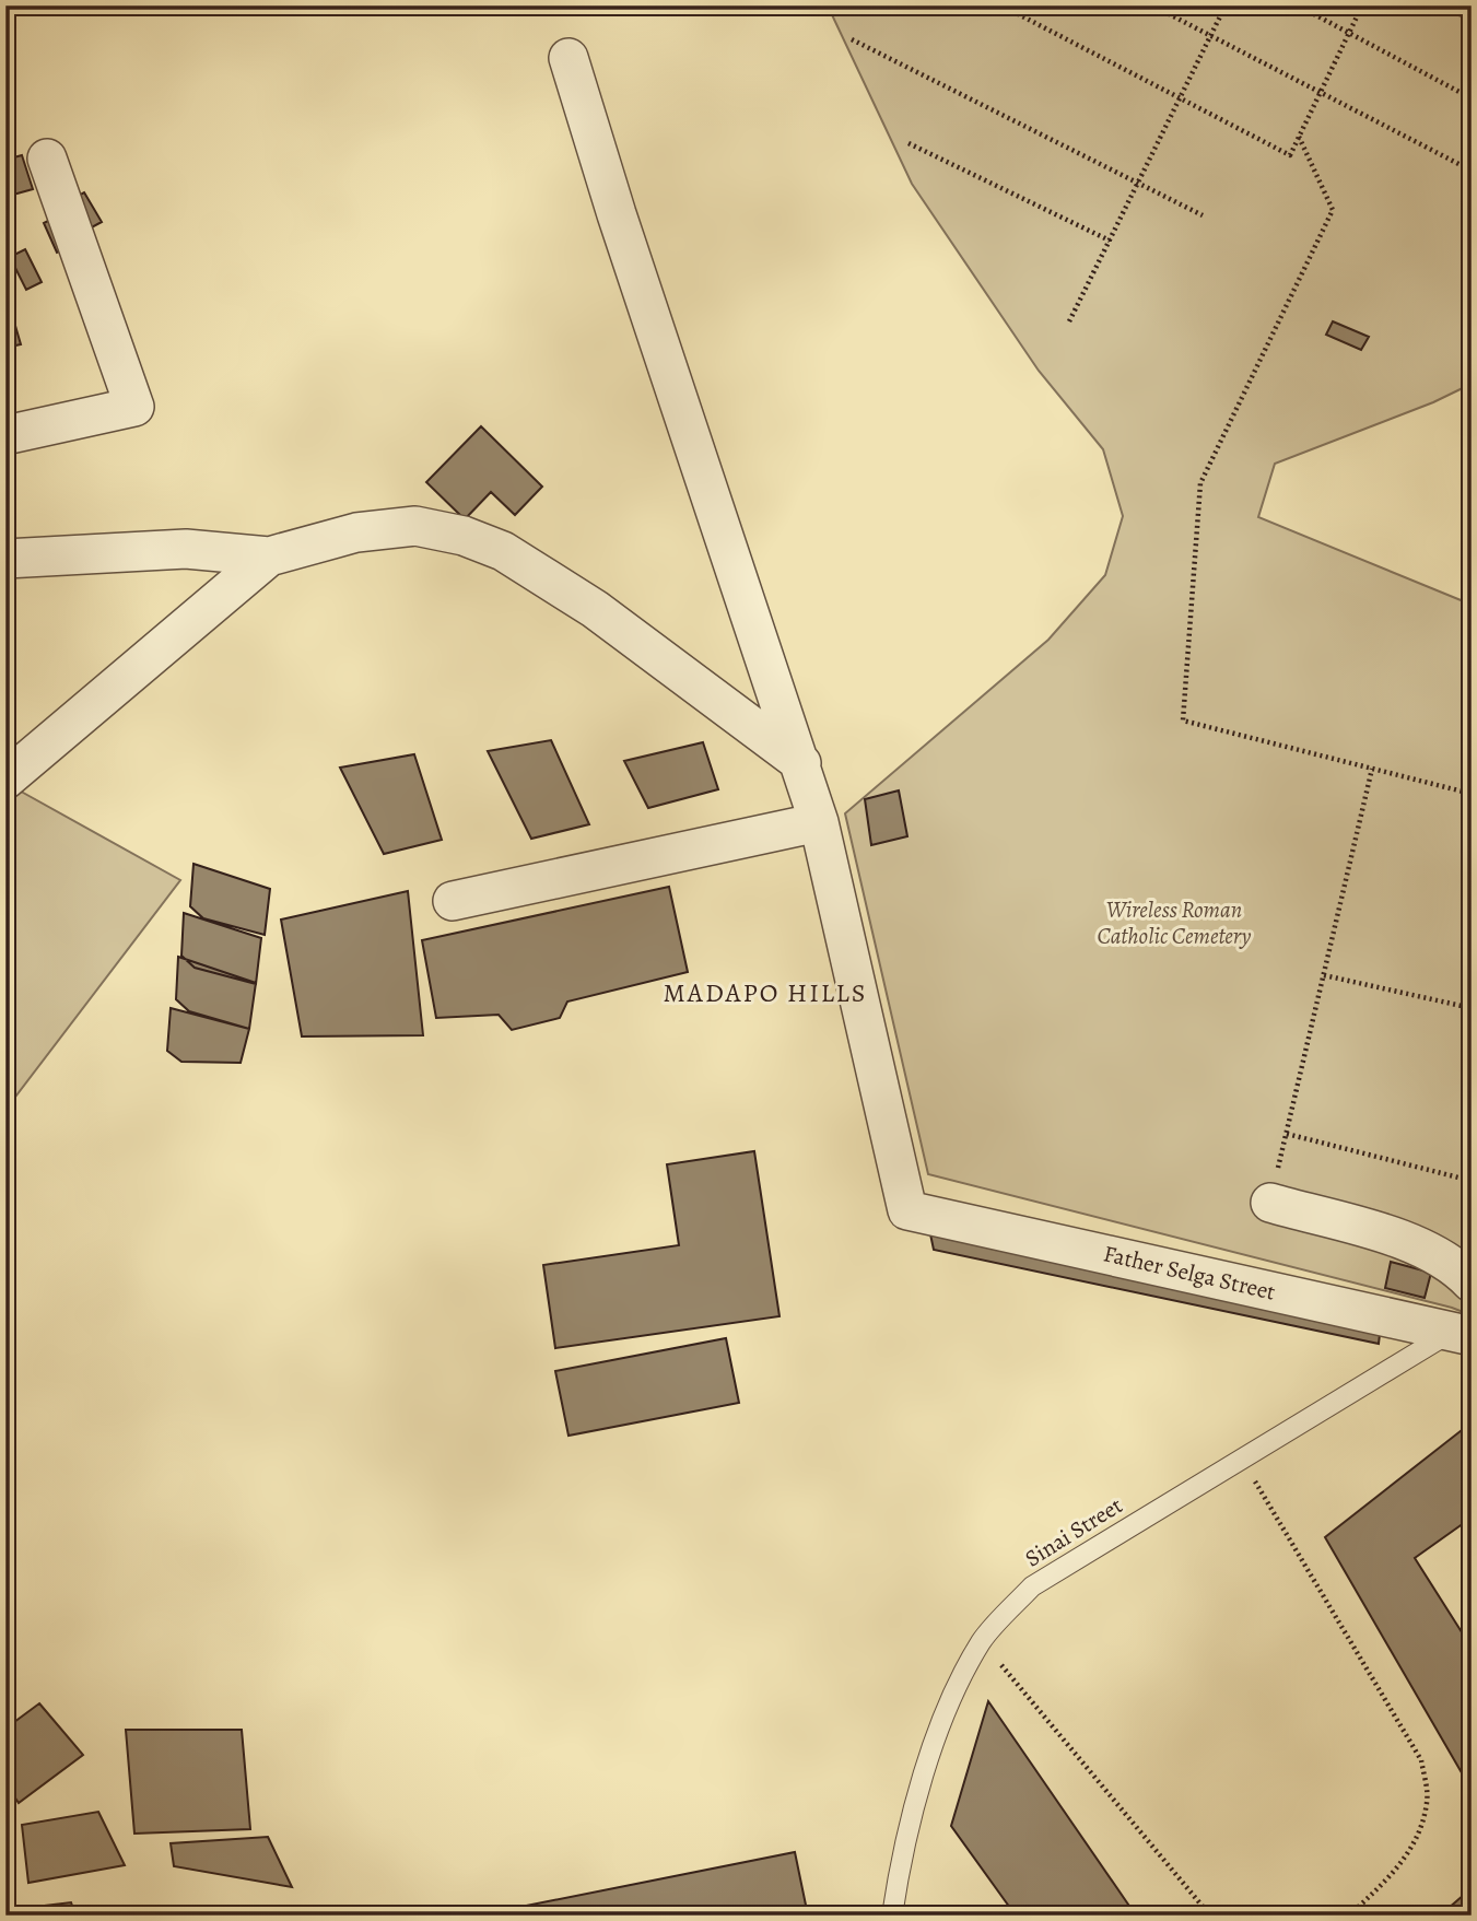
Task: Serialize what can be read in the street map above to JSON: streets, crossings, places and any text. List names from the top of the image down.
{
  "streets": {
    "street": ["Father Selga Street"],
    "lane": ["Sinai Street"]
  },
  "crossings": [
    ["Father Selga Street", "Sinai Street"]
  ],
  "districts": ["MADAPO HILLS"],
  "parks": ["Wireless Roman Catholic Cemetery"]
}
